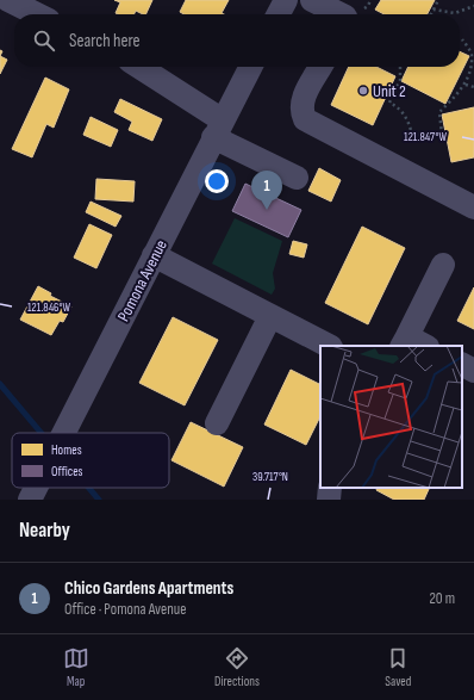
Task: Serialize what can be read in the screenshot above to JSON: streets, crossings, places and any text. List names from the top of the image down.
{
  "streets": {
    "street": ["Pomona Avenue"]
  },
  "places": ["Unit 2"],
  "legend": ["Homes", "Offices"],
  "page": {
    "search": "Search here",
    "pins": "1",
    "heading": "Nearby",
    "list": [
      {
        "mark": "1",
        "name": "Chico Gardens Apartments",
        "note": "Office · Pomona Avenue",
        "value": "20 m"
      }
    ],
    "nav": ["Map", "Directions", "Saved"]
  },
  "coordinates": ["121.847°W", "121.846°W", "39.717°N"]
}
